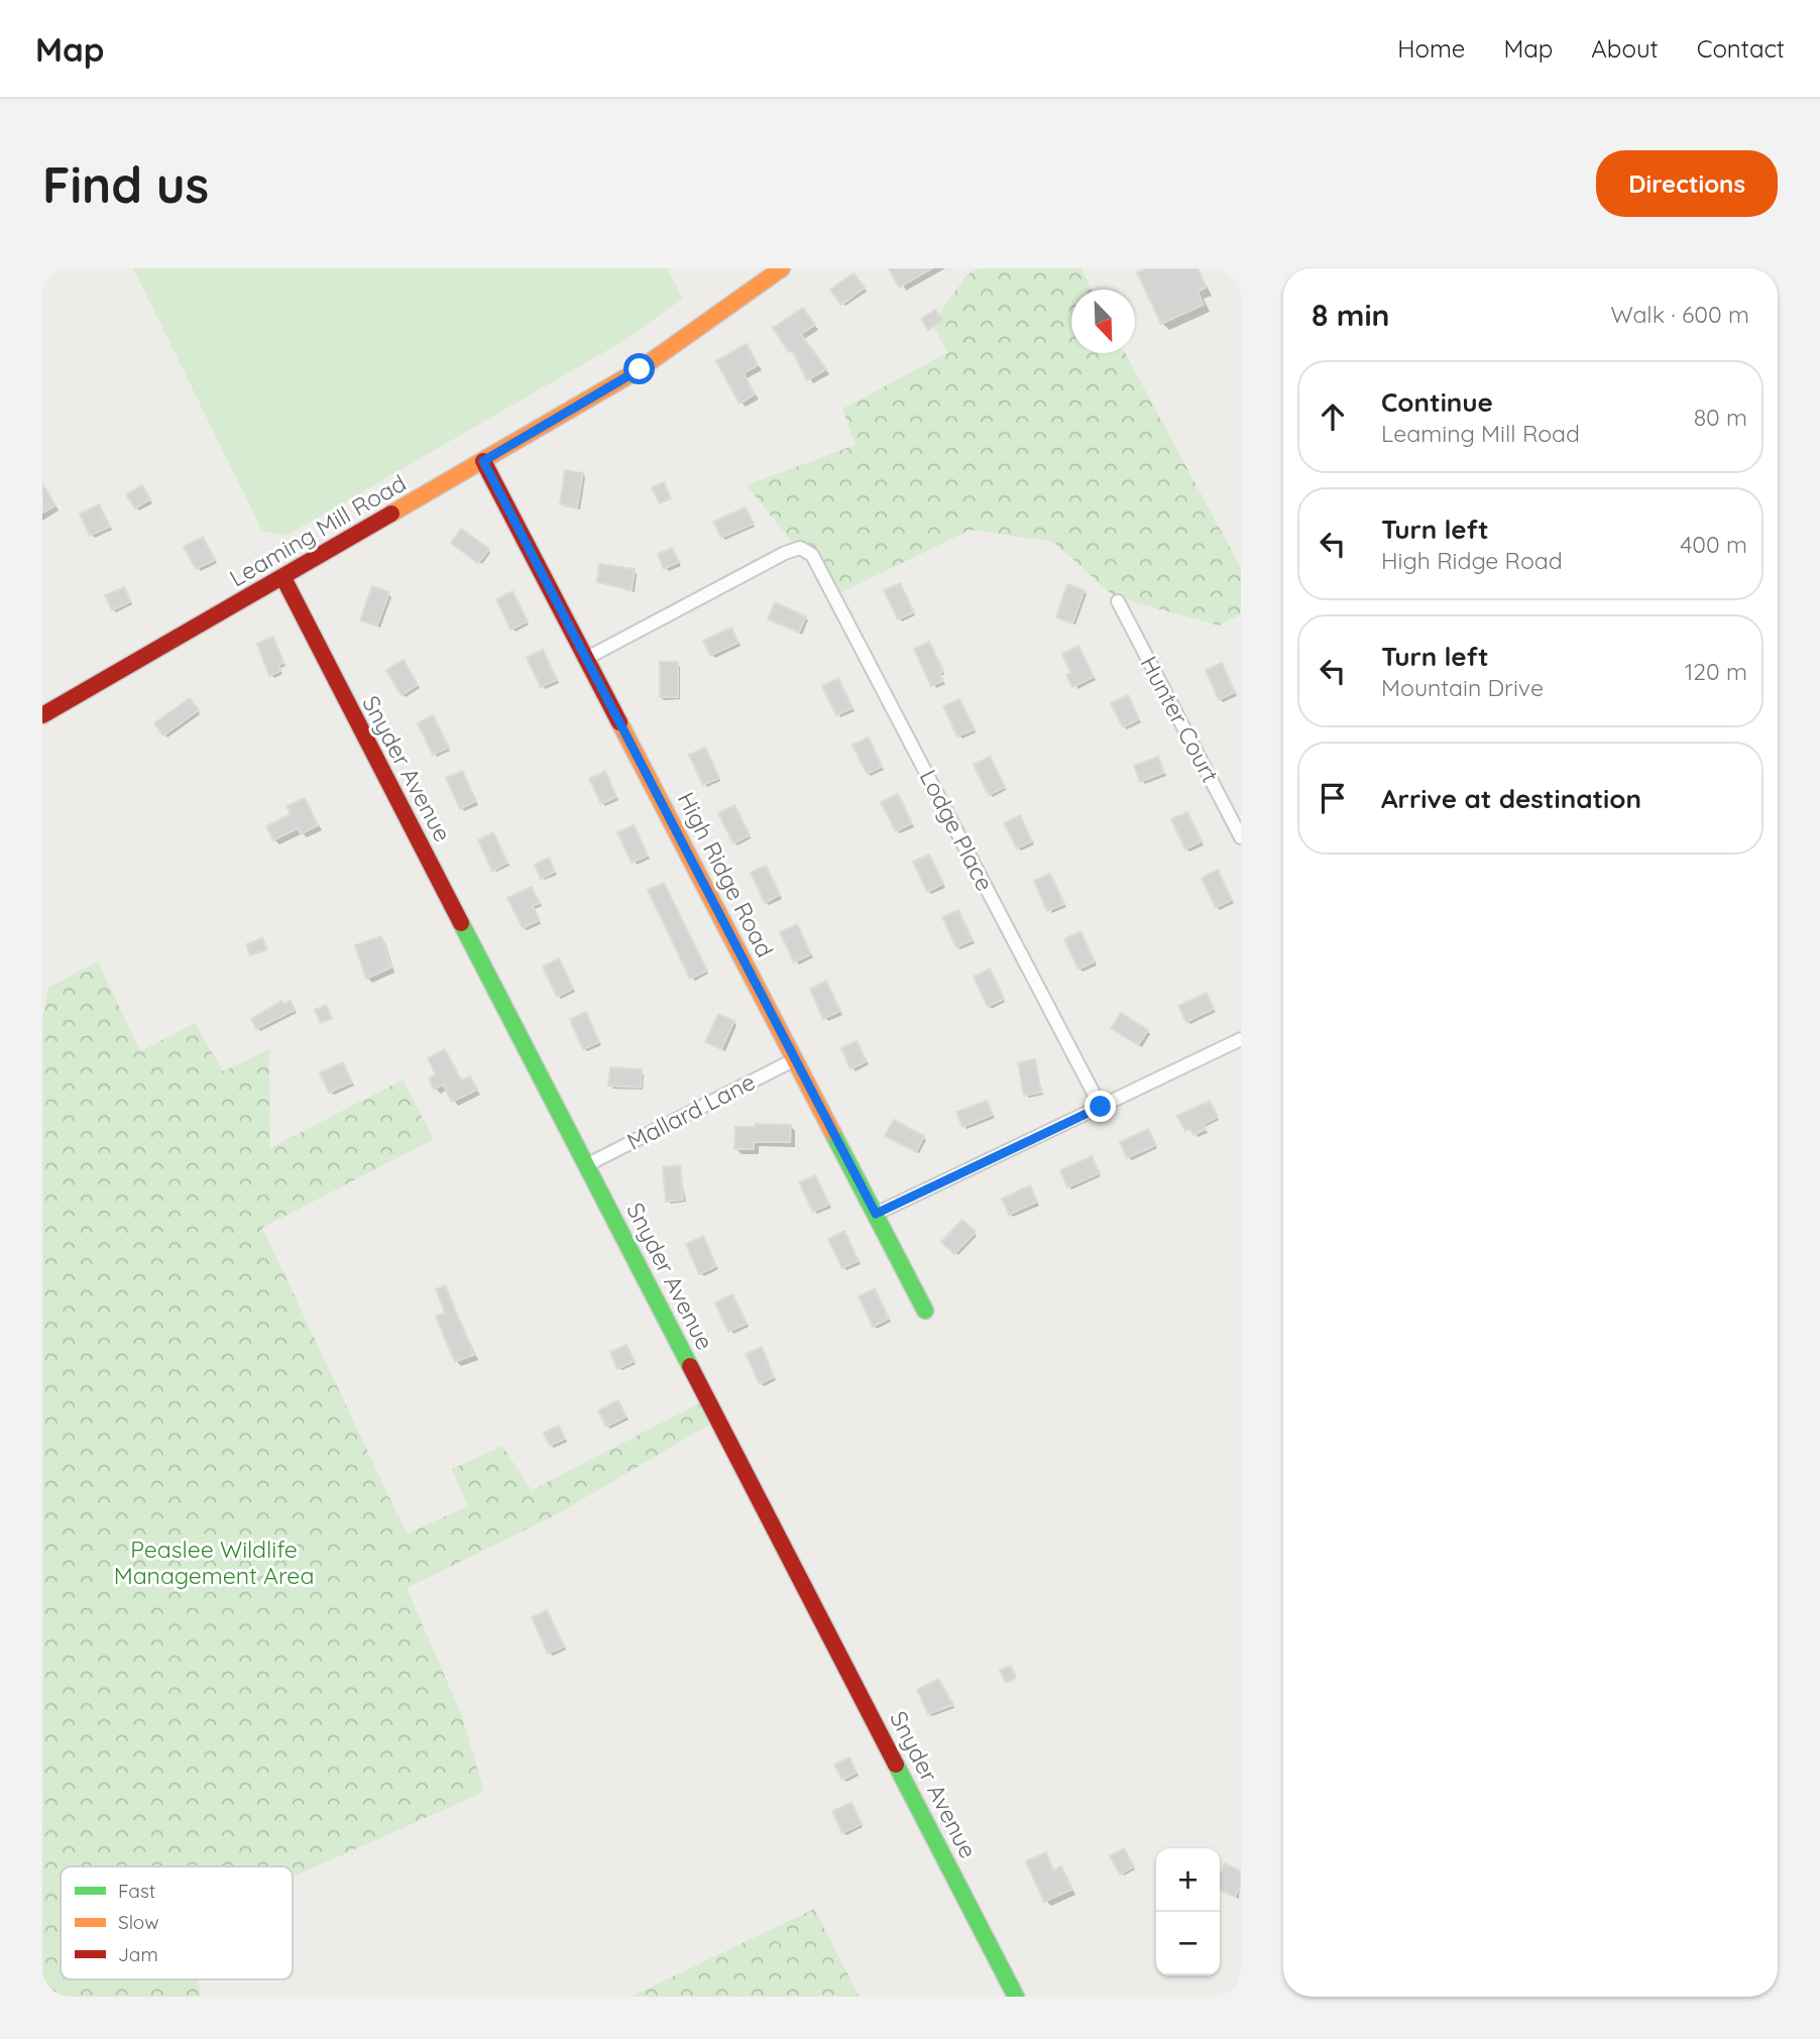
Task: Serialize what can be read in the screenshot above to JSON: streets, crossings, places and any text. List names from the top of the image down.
{
  "streets": {
    "street": [
      "Leaming Mill Road",
      "Hunter Court",
      "Snyder Avenue",
      "Lodge Place",
      "High Ridge Road",
      "Mallard Lane"
    ]
  },
  "crossings": [
    ["Leaming Mill Road", "Snyder Avenue"],
    ["Leaming Mill Road", "High Ridge Road"],
    ["Snyder Avenue", "Mallard Lane"],
    ["Lodge Place", "High Ridge Road"],
    ["High Ridge Road", "Mallard Lane"]
  ],
  "parks": ["Peaslee Wildlife Management Area"],
  "legend": ["Fast", "Slow", "Jam"],
  "north": "bottom right",
  "page": {
    "header": "Map",
    "nav": [
      "Home",
      "Map",
      "About",
      "Contact"
    ],
    "buttons": "Directions",
    "title": "Find us",
    "heading": ["8 min", "Walk · 600 m"],
    "list": [
      ["Continue", "Leaming Mill Road", "80 m"],
      ["Turn left", "High Ridge Road", "400 m"],
      ["Turn left", "Mountain Drive", "120 m"],
      "Arrive at destination"
    ],
    "map_buttons": ["+", "−"]
  }
}
